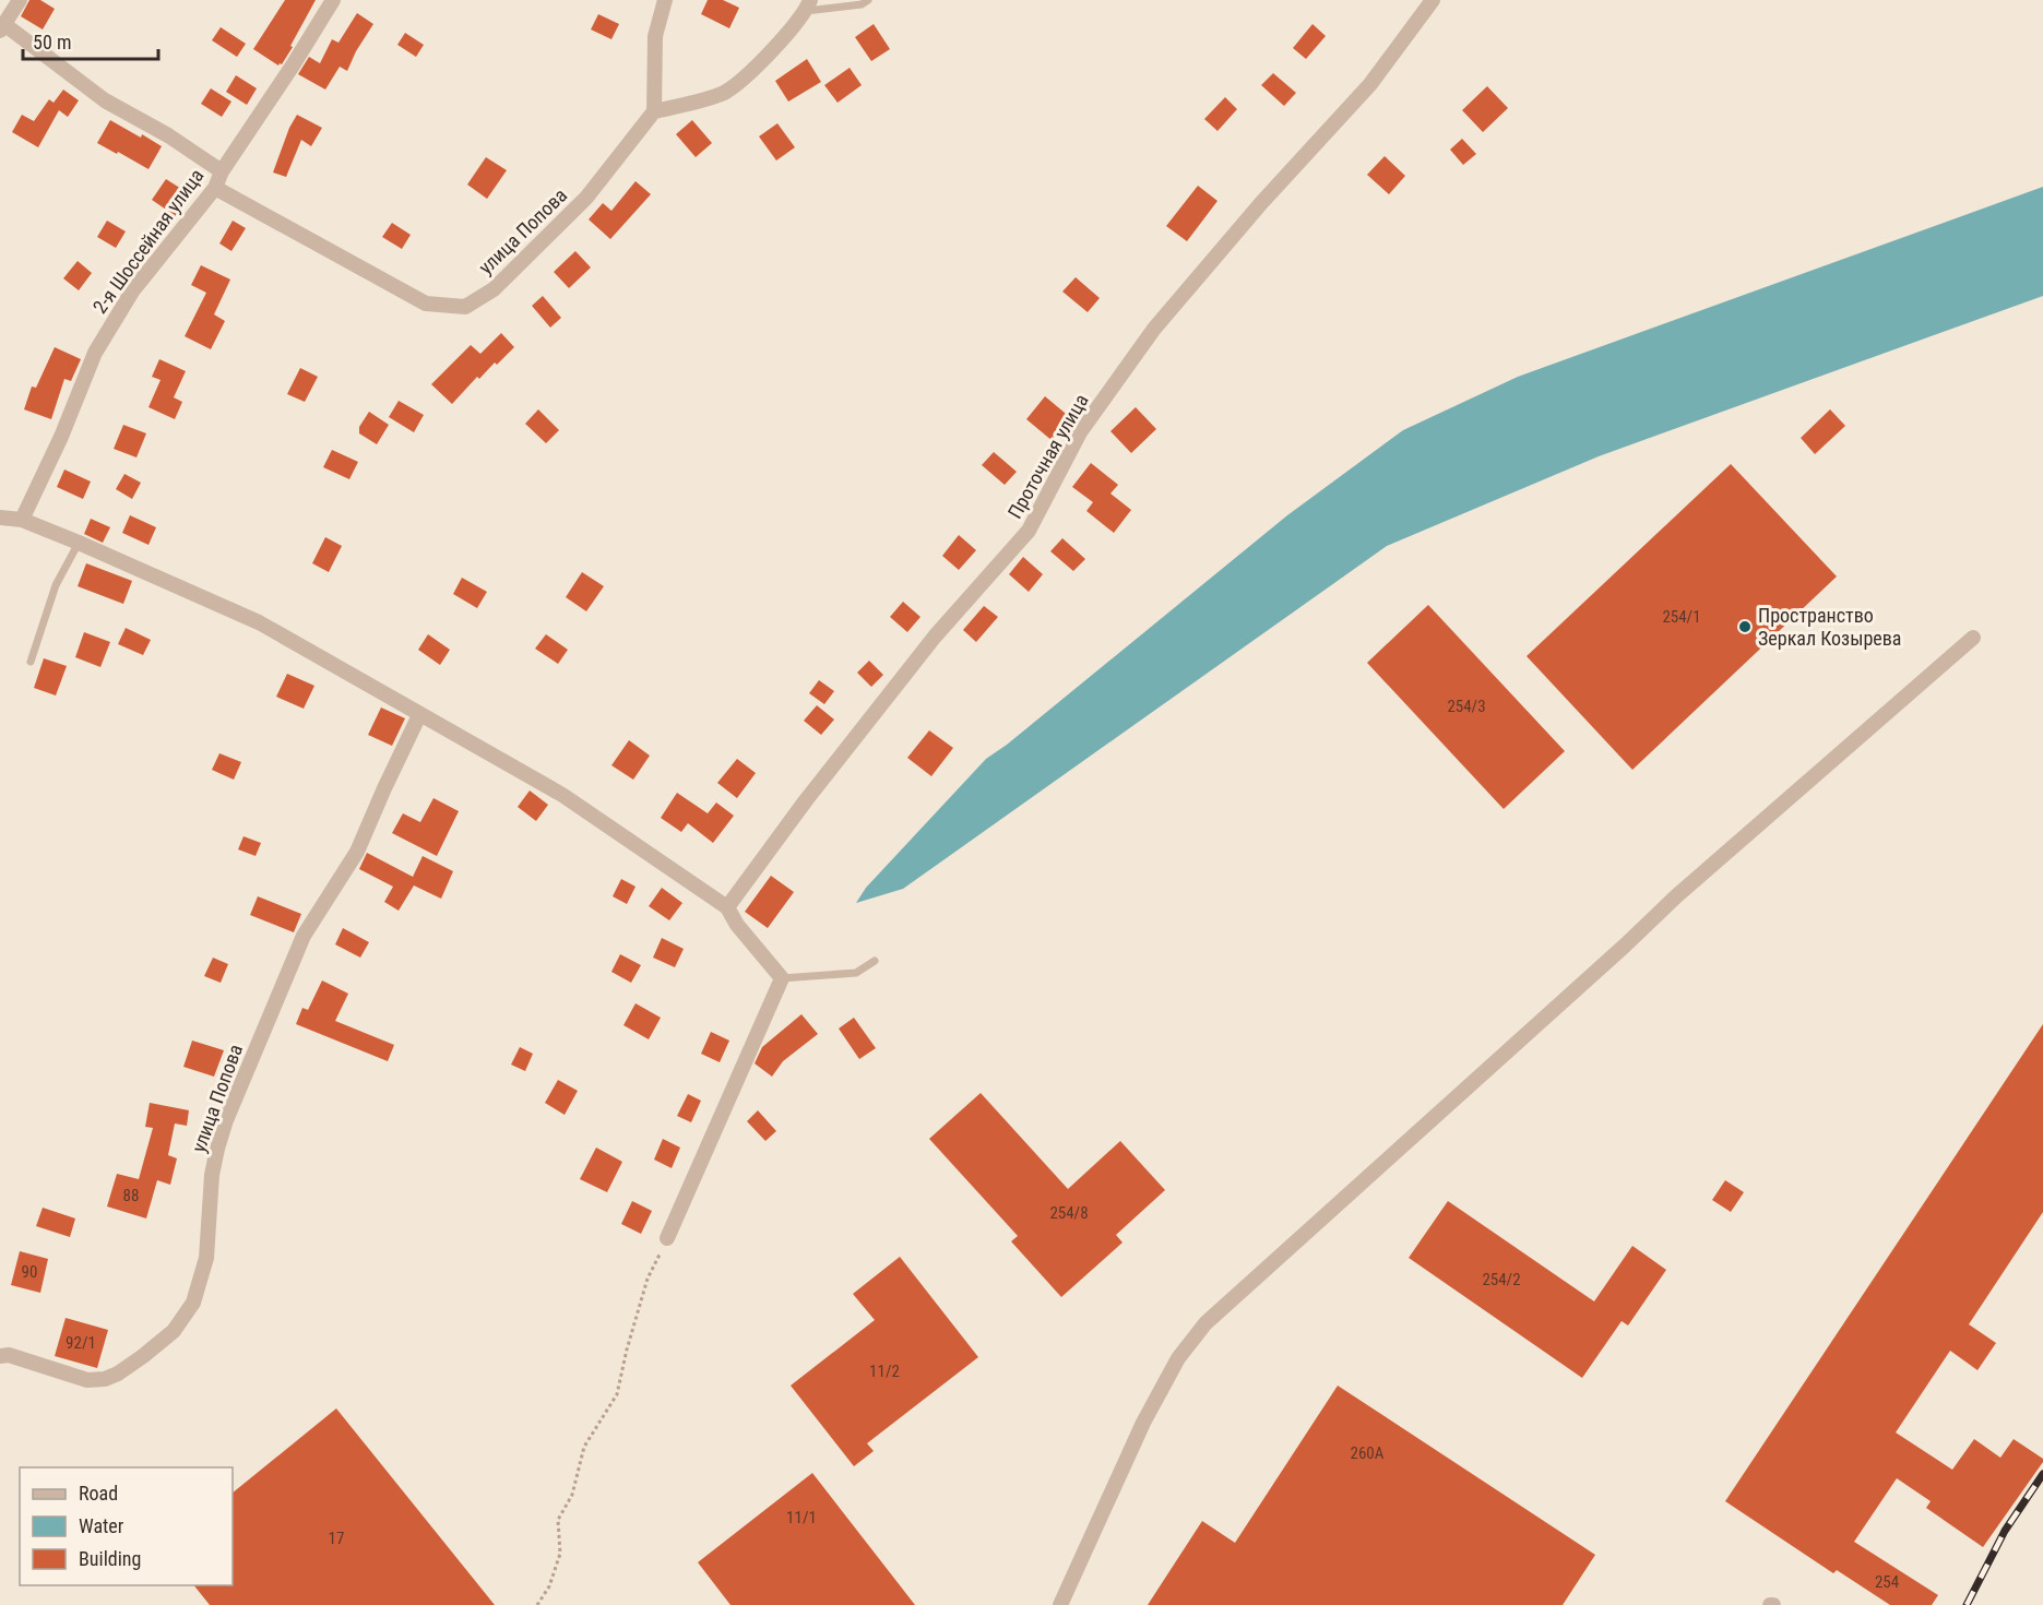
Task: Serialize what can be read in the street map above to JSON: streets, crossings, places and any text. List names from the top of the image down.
{
  "streets": {
    "street": ["улица Попова", "2-я Шоссейная улица", "Проточная улица"]
  },
  "crossings": [
    ["улица Попова", "2-я Шоссейная улица"]
  ],
  "places": ["Пространство Зеркал Козырева"],
  "house_numbers": [
    "254/1",
    "254/3",
    "88",
    "254/8",
    "90",
    "254/2",
    "92/1",
    "11/2",
    "260А",
    "11/1",
    "17",
    "254"
  ],
  "legend": ["Road", "Water", "Building"],
  "scale_bar": "50 m"
}
